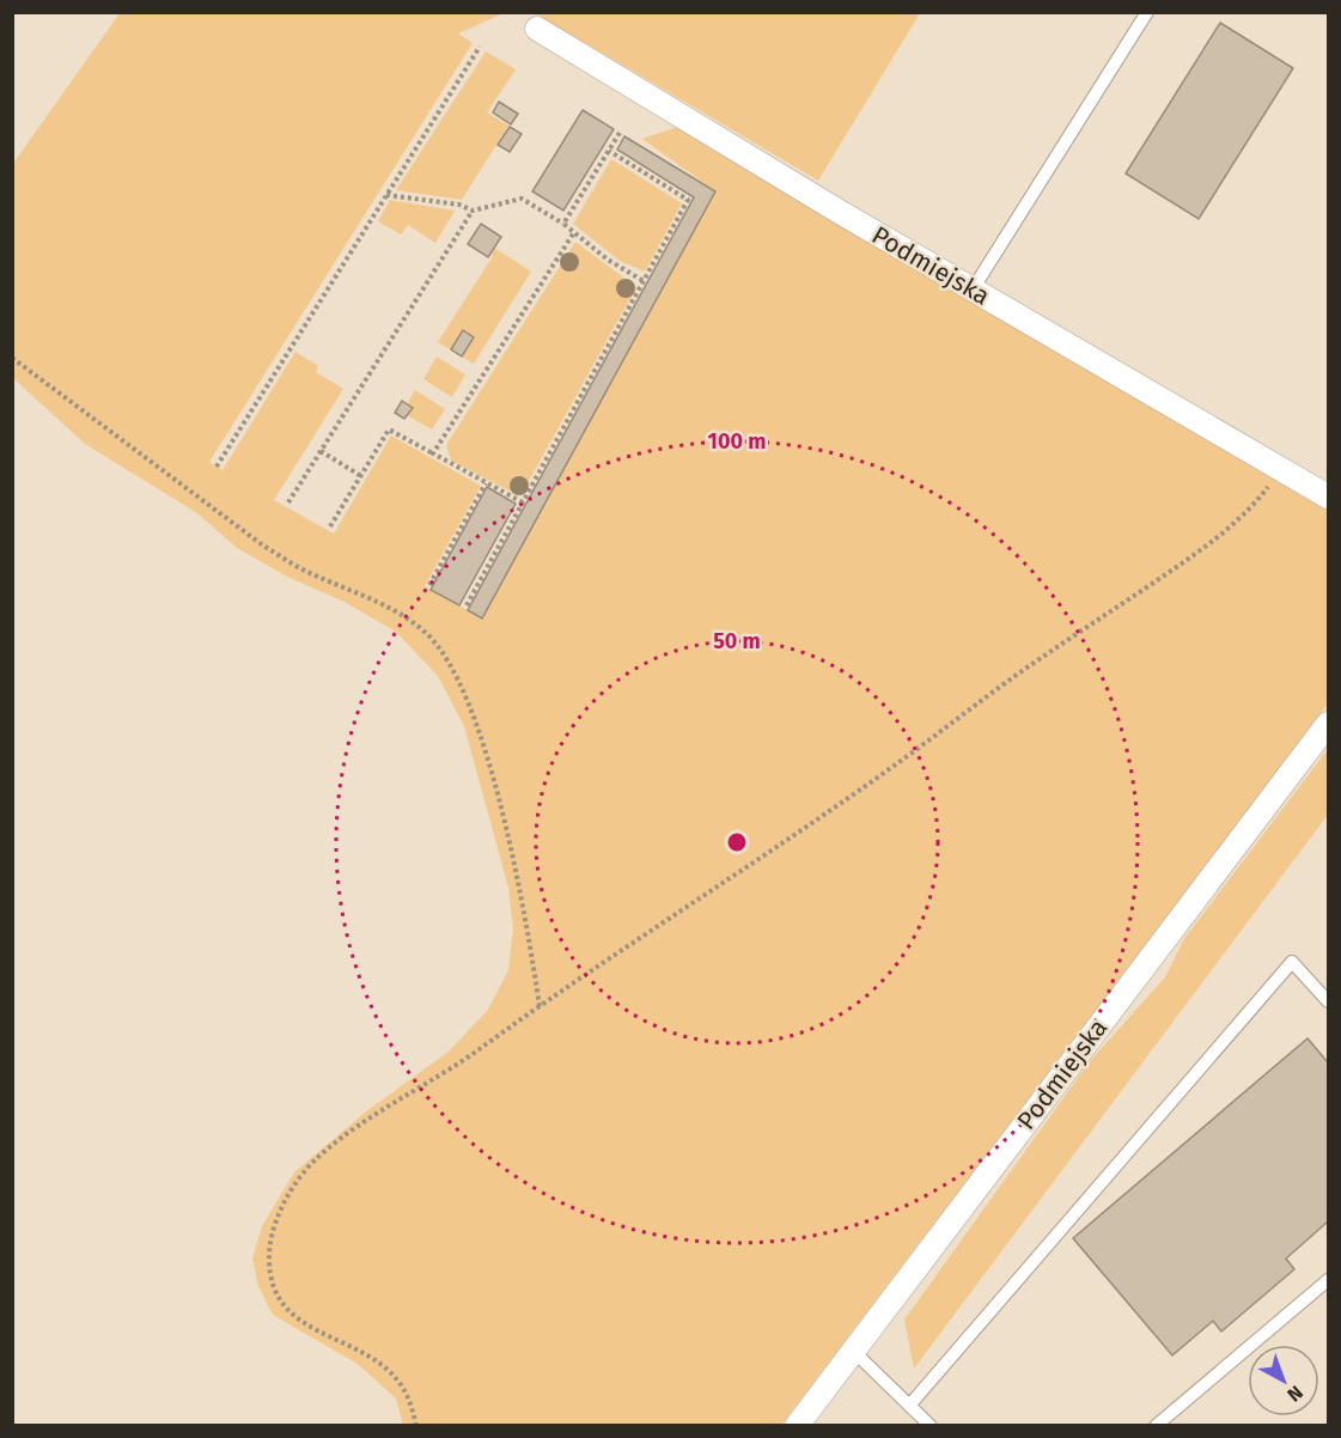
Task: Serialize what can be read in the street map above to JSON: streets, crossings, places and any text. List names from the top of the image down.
{
  "streets": {
    "street": ["Podmiejska"]
  },
  "north": "bottom right",
  "rings": ["100 m", "50 m"]
}
